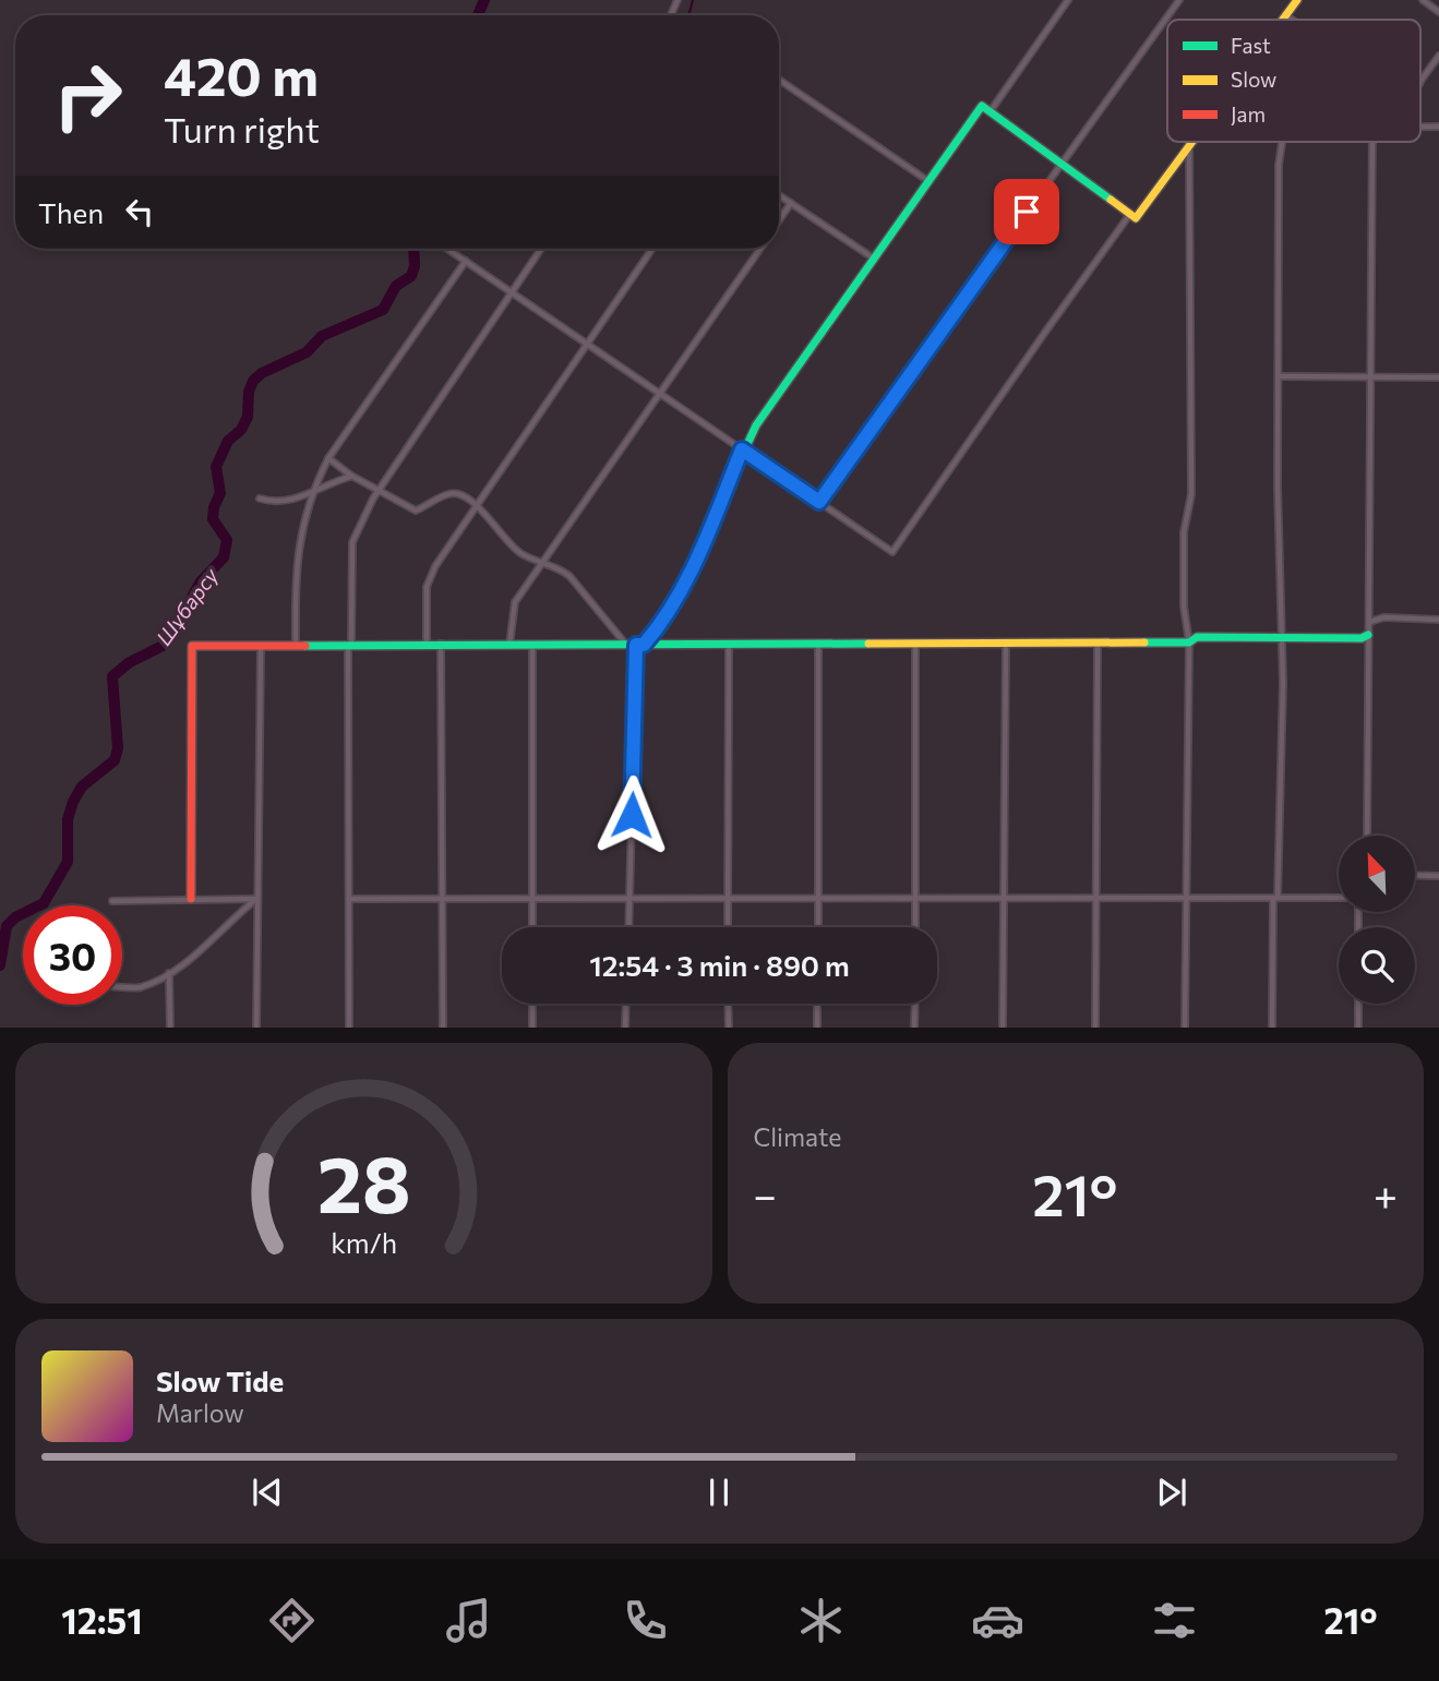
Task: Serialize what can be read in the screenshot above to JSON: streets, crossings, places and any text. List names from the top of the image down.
{
  "water": ["Шұбарсу"],
  "legend": ["Fast", "Slow", "Jam"],
  "north": "top left",
  "page": {
    "turn": ["420 m", "Turn right"],
    "then": "Then",
    "limit": "30",
    "trip": "12:54 · 3 min · 890 m",
    "tile": "Climate",
    "heat": ["−", "21°", "+"],
    "song": ["Slow Tide", "Marlow"],
    "tabs": ["12:51", "21°"],
    "gauge": ["28", "km/h"]
  }
}
